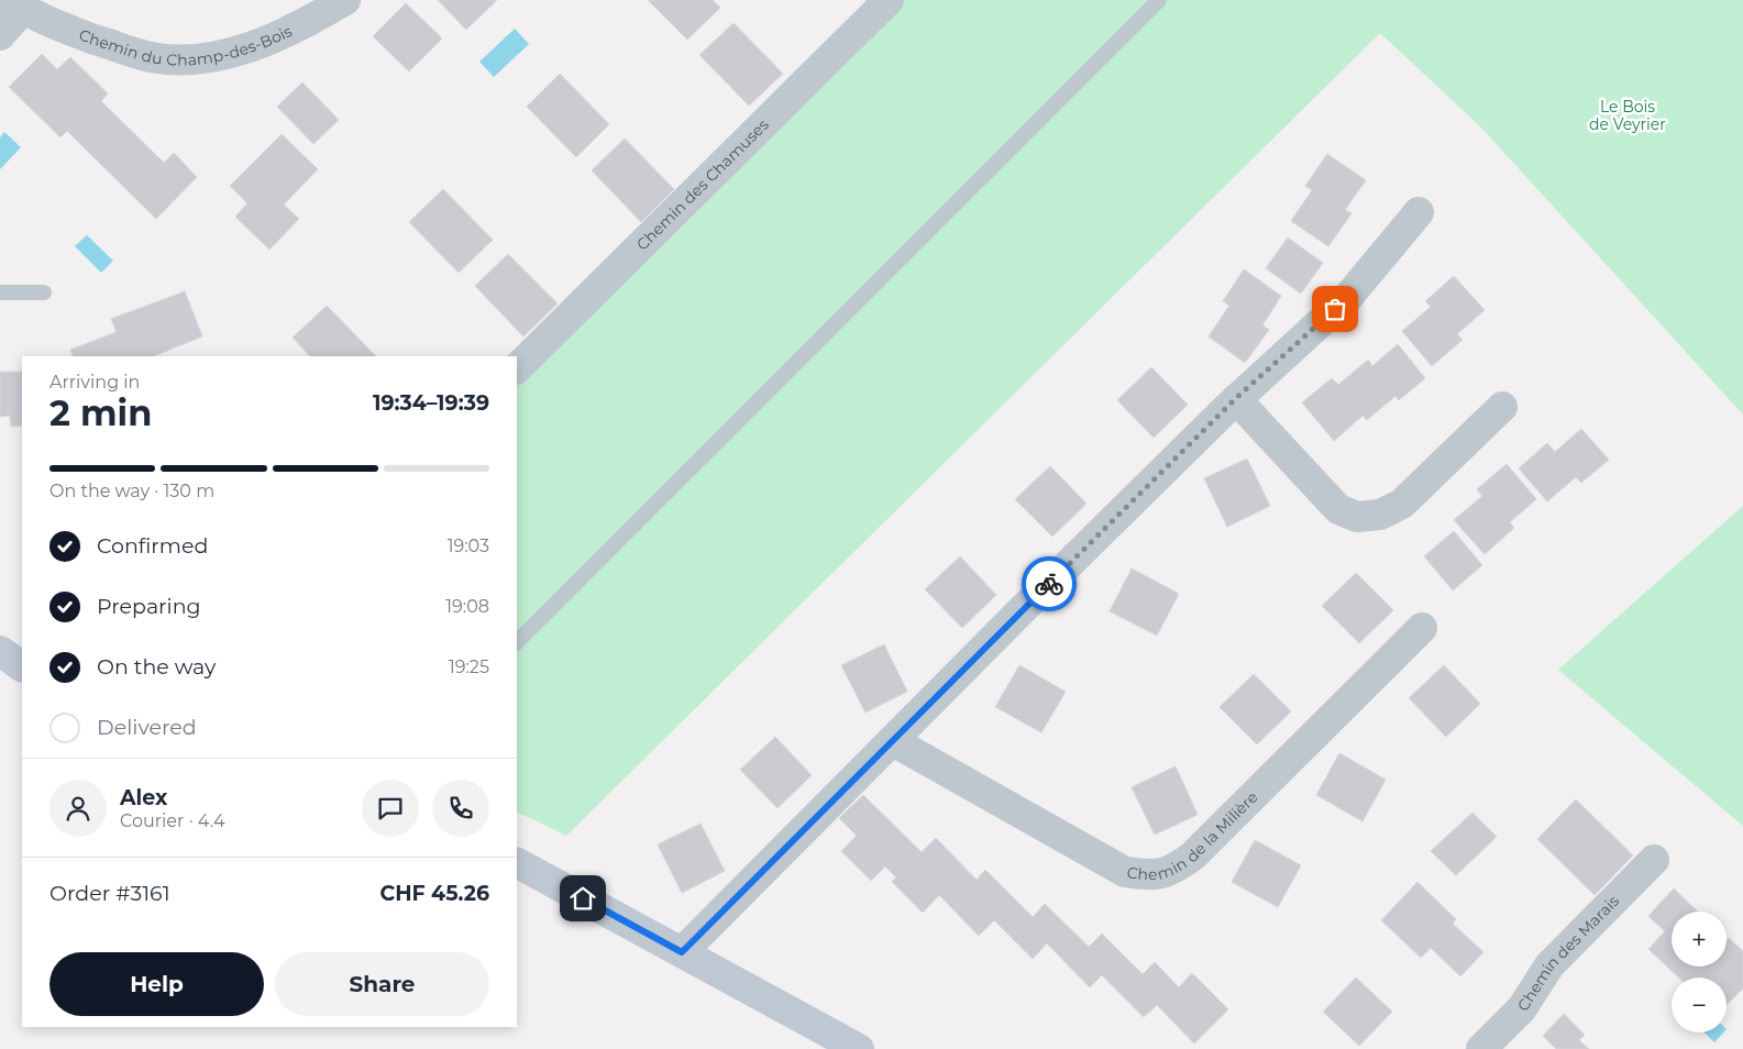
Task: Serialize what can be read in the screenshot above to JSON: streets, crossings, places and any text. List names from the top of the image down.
{
  "streets": {
    "street": [
      "Chemin du Champ-des-Bois",
      "Chemin des Chamuses",
      "Chemin de la Milière",
      "Chemin des Marais"
    ]
  },
  "parks": ["Le Bois de Veyrier"],
  "page": {
    "heading": ["2 min", "Arriving in", "19:34–19:39"],
    "panel": [
      "Alex",
      "Courier · 4.4",
      "Order #3161",
      "CHF 45.26"
    ],
    "bar": "On the way · 130 m",
    "list": [
      ["Confirmed", "19:03"],
      ["Preparing", "19:08"],
      ["On the way", "19:25"],
      "Delivered"
    ],
    "map_buttons": ["+", "−"],
    "buttons": ["Help", "Share"]
  }
}
